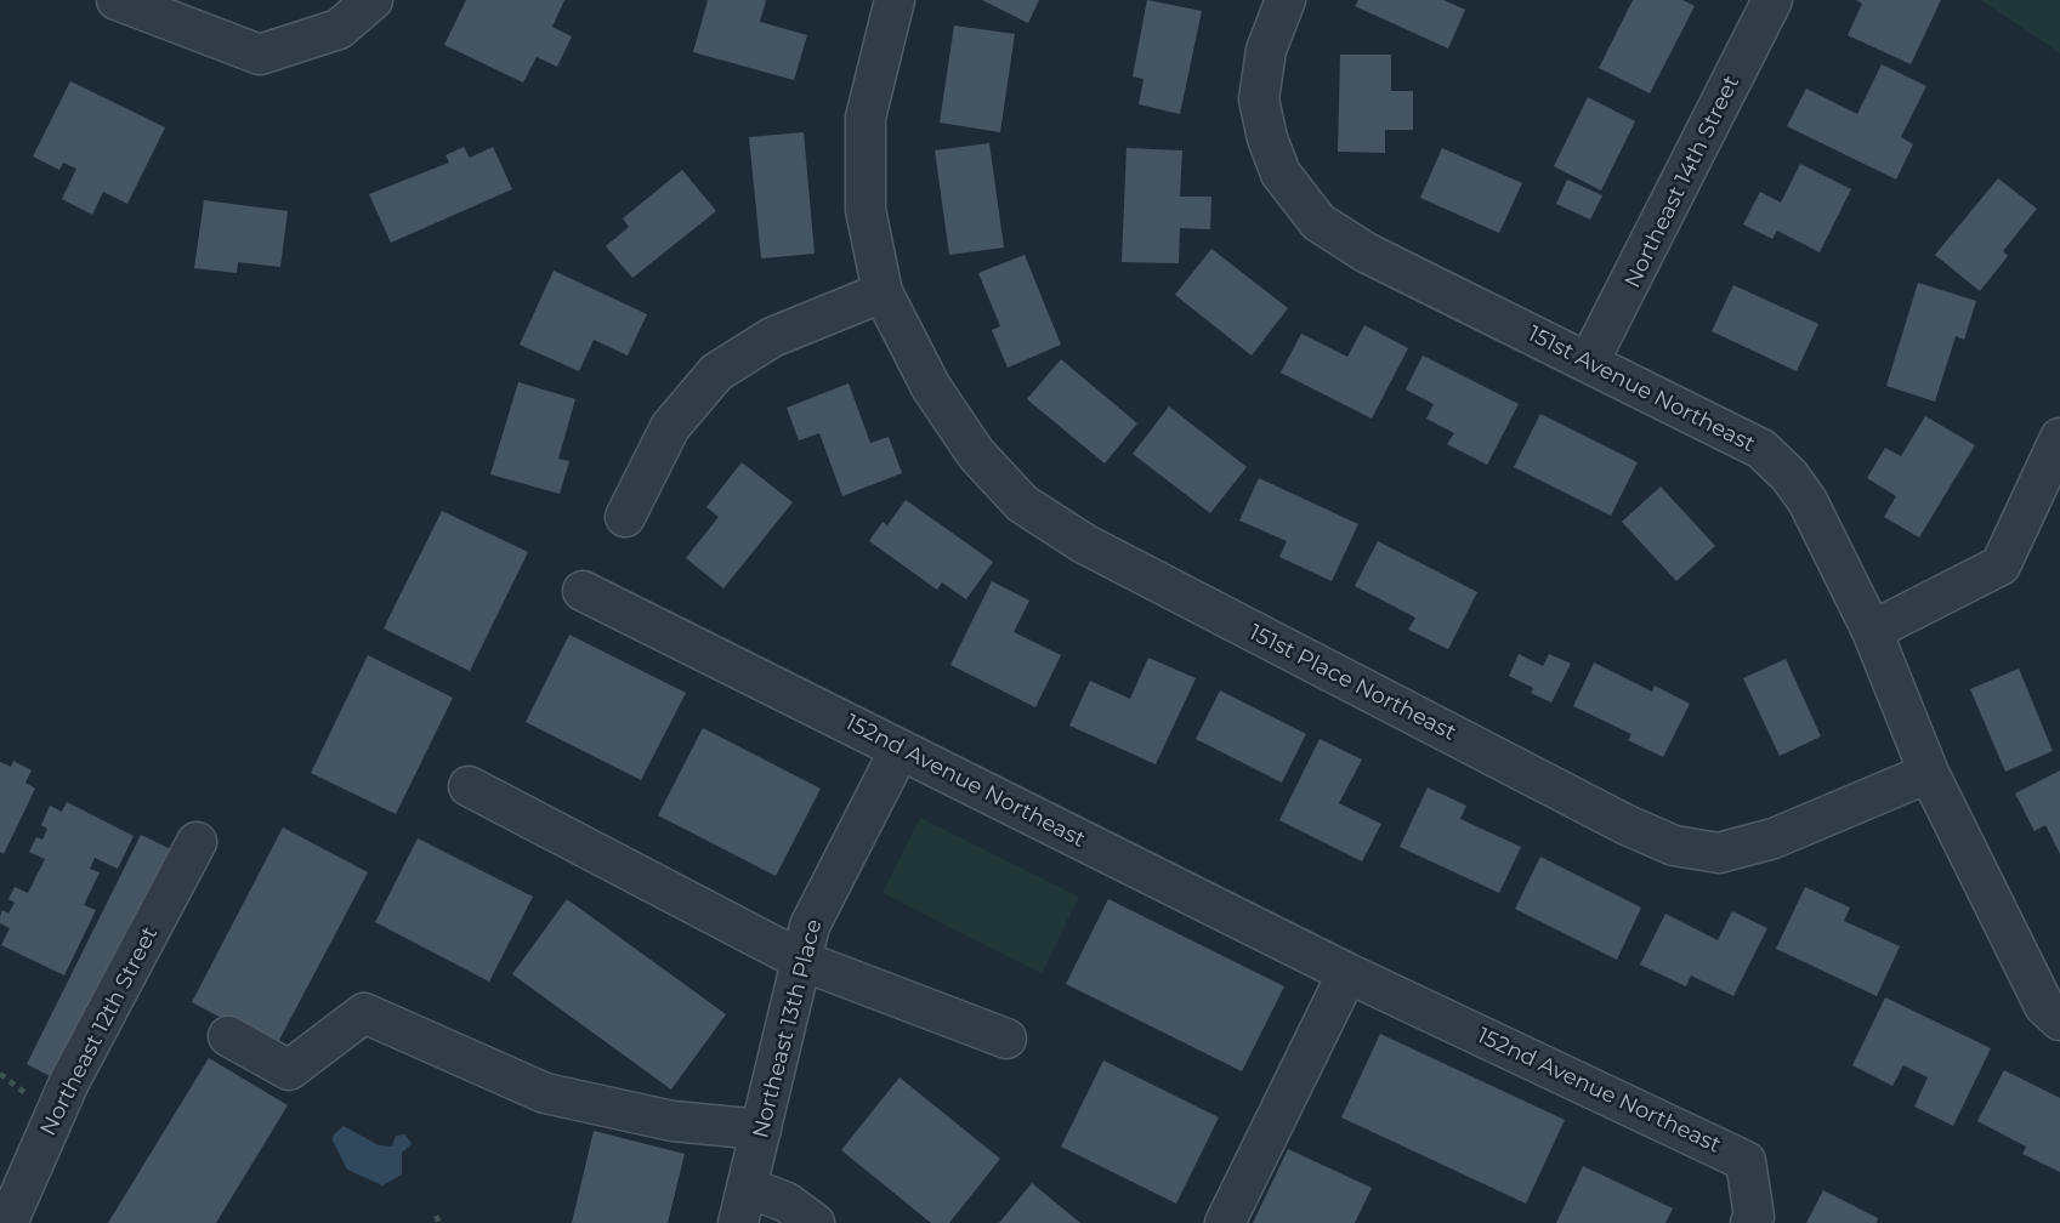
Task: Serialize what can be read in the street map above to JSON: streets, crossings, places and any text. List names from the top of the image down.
{
  "streets": {
    "street": [
      "Northeast 14th Street",
      "151st Avenue Northeast",
      "151st Place Northeast",
      "152nd Avenue Northeast",
      "Northeast 13th Place",
      "Northeast 12th Street"
    ]
  },
  "crossings": [
    ["Northeast 14th Street", "151st Avenue Northeast"],
    ["151st Avenue Northeast", "151st Place Northeast"],
    ["152nd Avenue Northeast", "Northeast 13th Place"]
  ]
}
